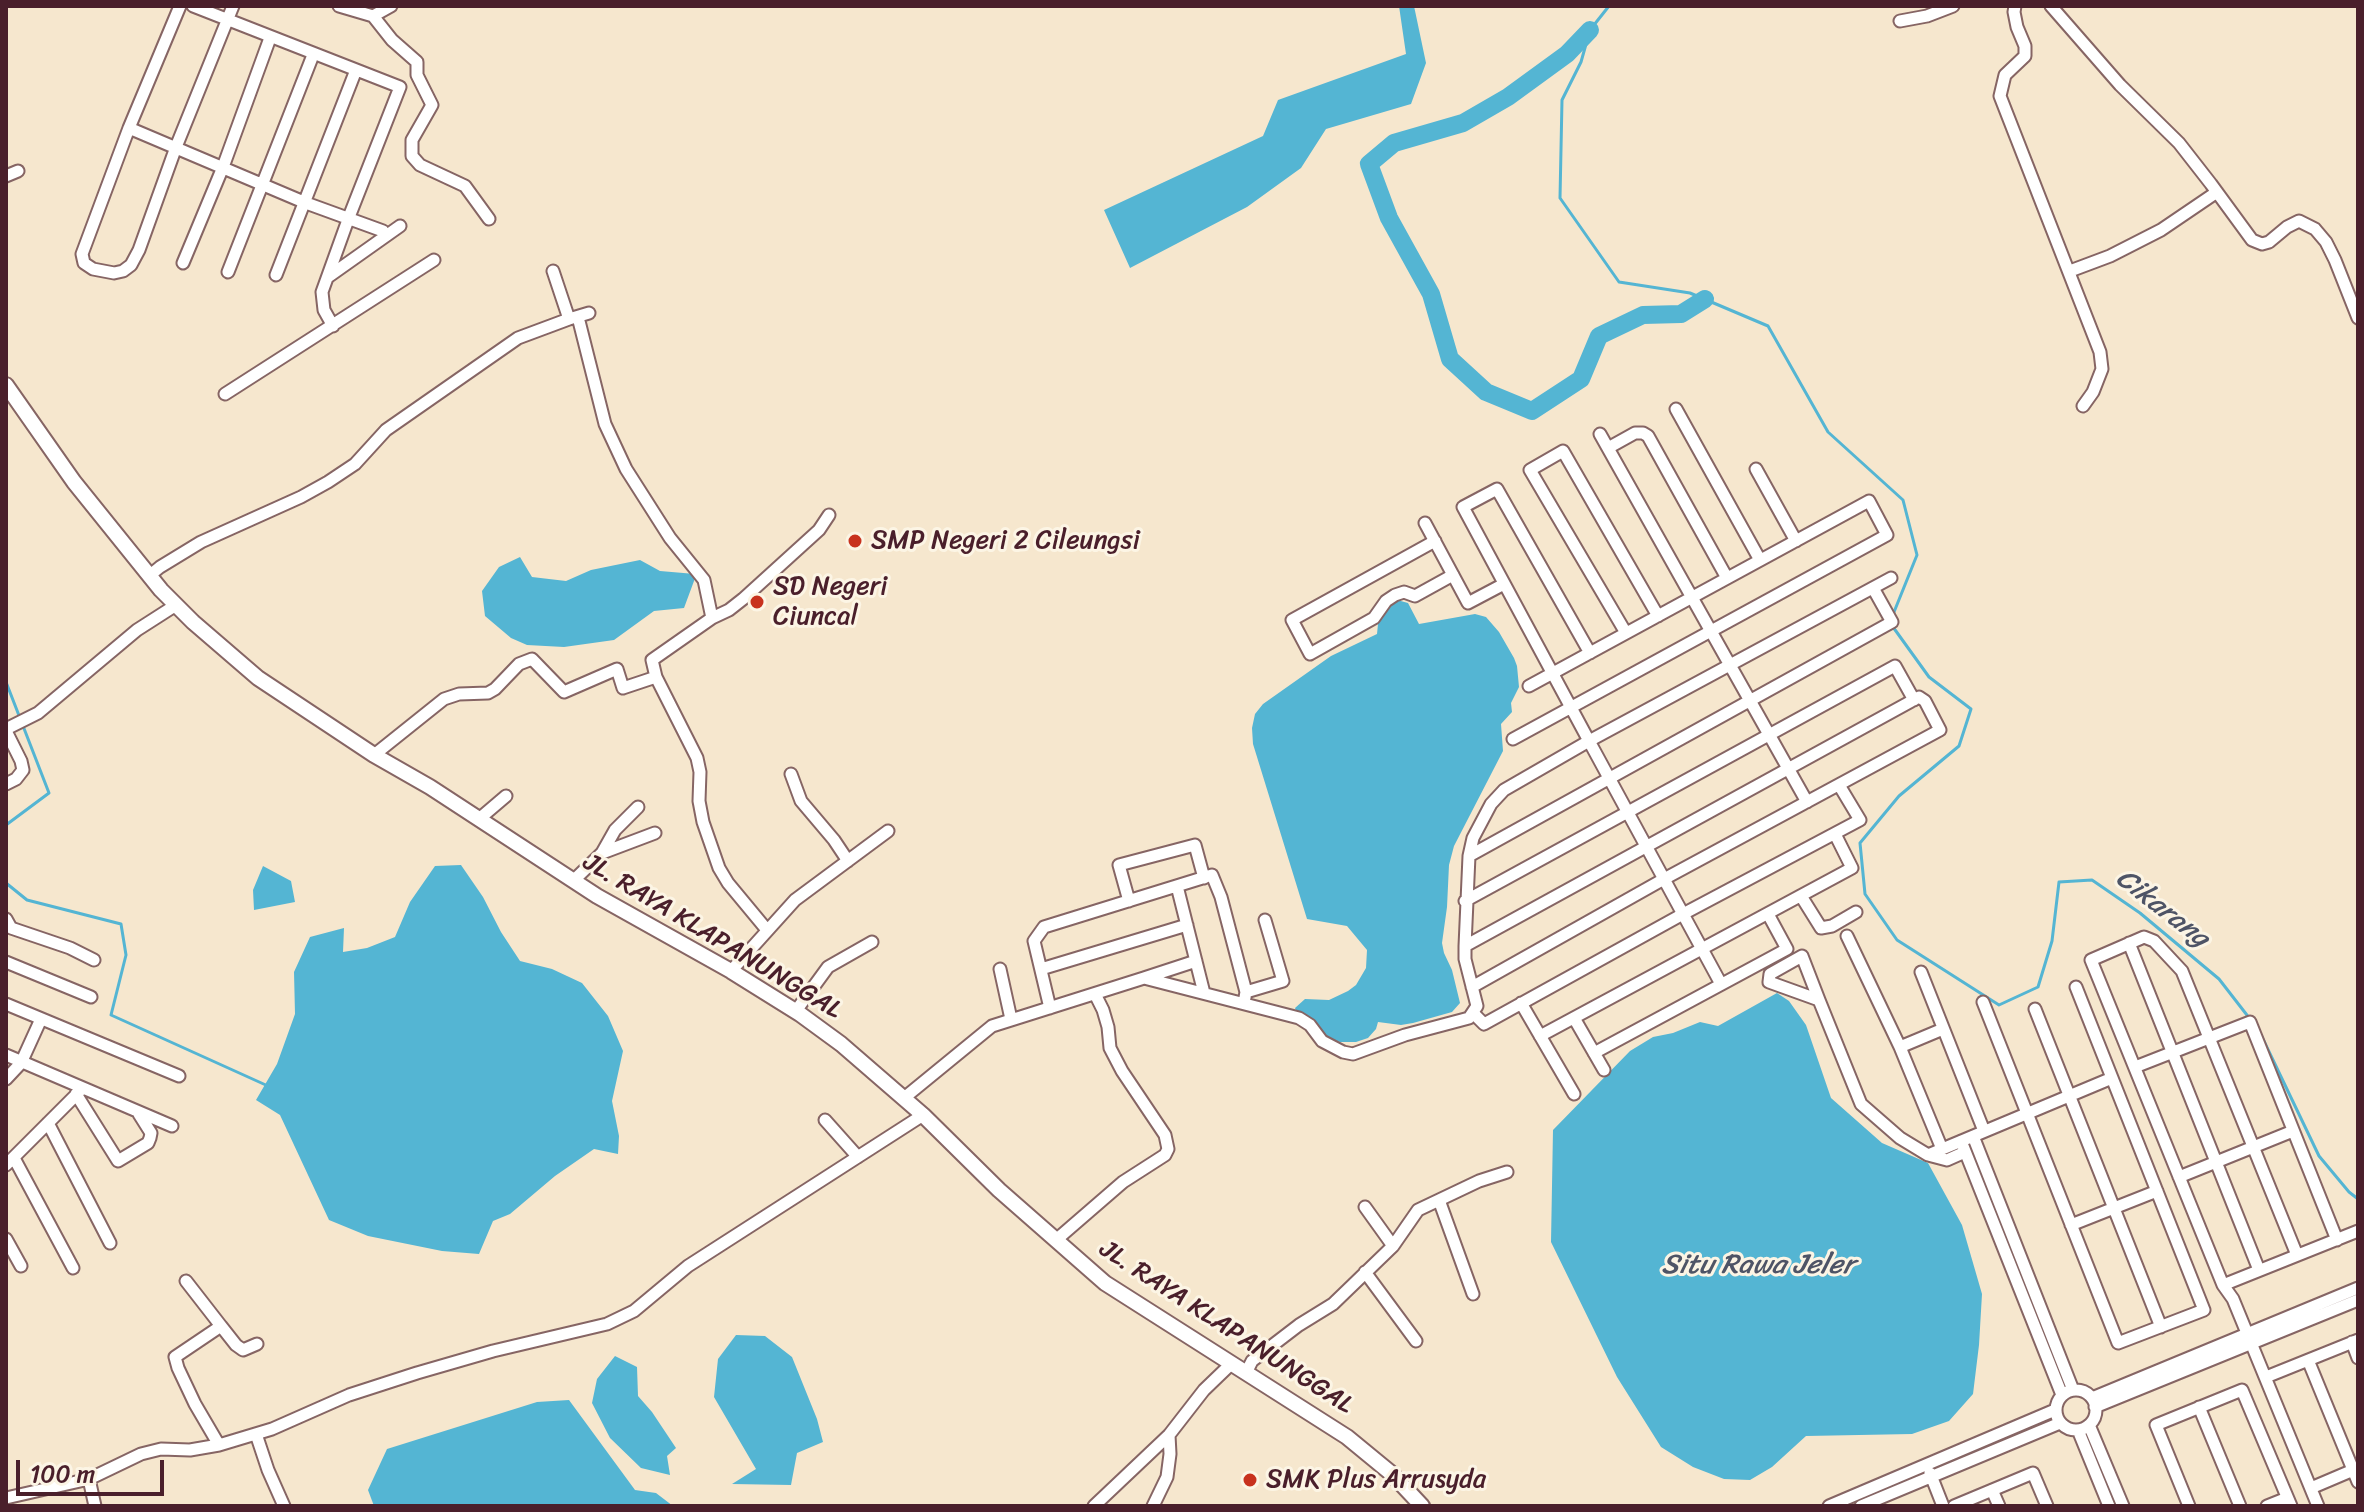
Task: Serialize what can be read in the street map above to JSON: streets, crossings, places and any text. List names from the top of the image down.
{
  "streets": {
    "street": ["JL. RAYA KLAPANUNGGAL"]
  },
  "water": ["Cikarang", "Situ Rawa Jeler"],
  "places": ["SMP Negeri 2 Cileungsi", "SD Negeri Ciuncal", "SMK Plus Arrusyda"],
  "scale_bar": "100 m"
}
